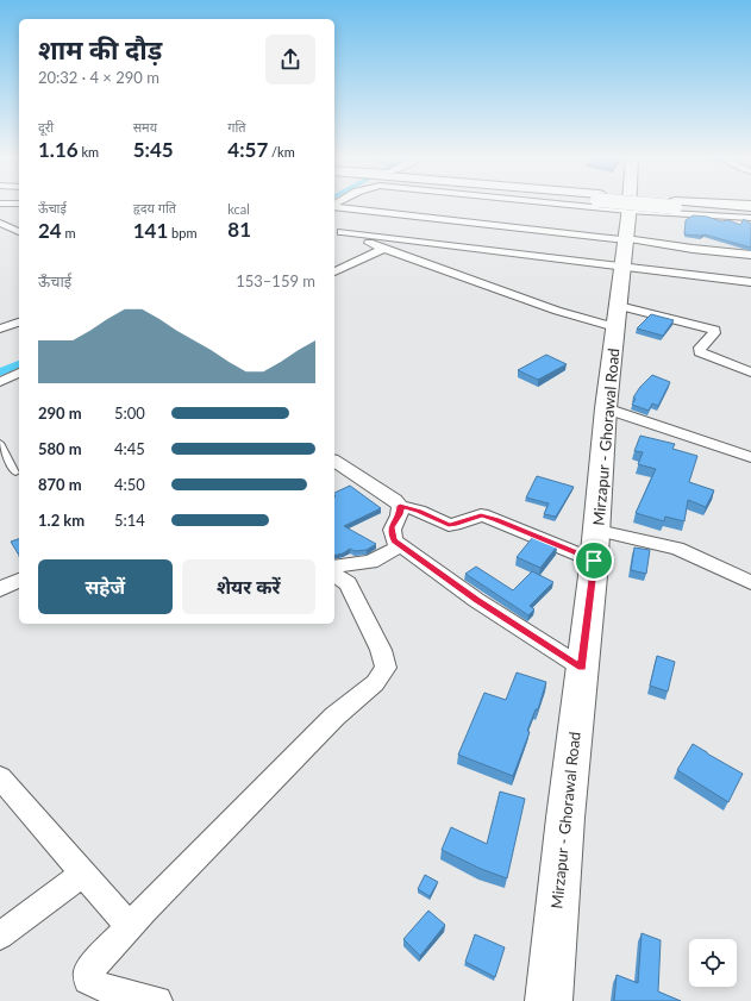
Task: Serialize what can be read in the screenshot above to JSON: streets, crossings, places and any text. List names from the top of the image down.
{
  "streets": {
    "main road": ["Mirzapur - Ghorawal Road"]
  },
  "page": {
    "heading": ["शाम की दौड़", "20:32 · 4 × 290 m"],
    "stats": [
      ["दूरी", "1.16 km"],
      ["समय", "5:45"],
      ["गति", "4:57 /km"],
      ["ऊँचाई", "24 m"],
      ["हृदय गति", "141 bpm"],
      ["kcal", "81"]
    ],
    "chart": ["ऊँचाई", "153–159 m"],
    "list": [
      {
        "name": "290 m",
        "note": "5:00"
      },
      {
        "name": "580 m",
        "note": "4:45"
      },
      {
        "name": "870 m",
        "note": "4:50"
      },
      {
        "name": "1.2 km",
        "note": "5:14"
      }
    ],
    "buttons": ["सहेजें", "शेयर करें"]
  }
}
